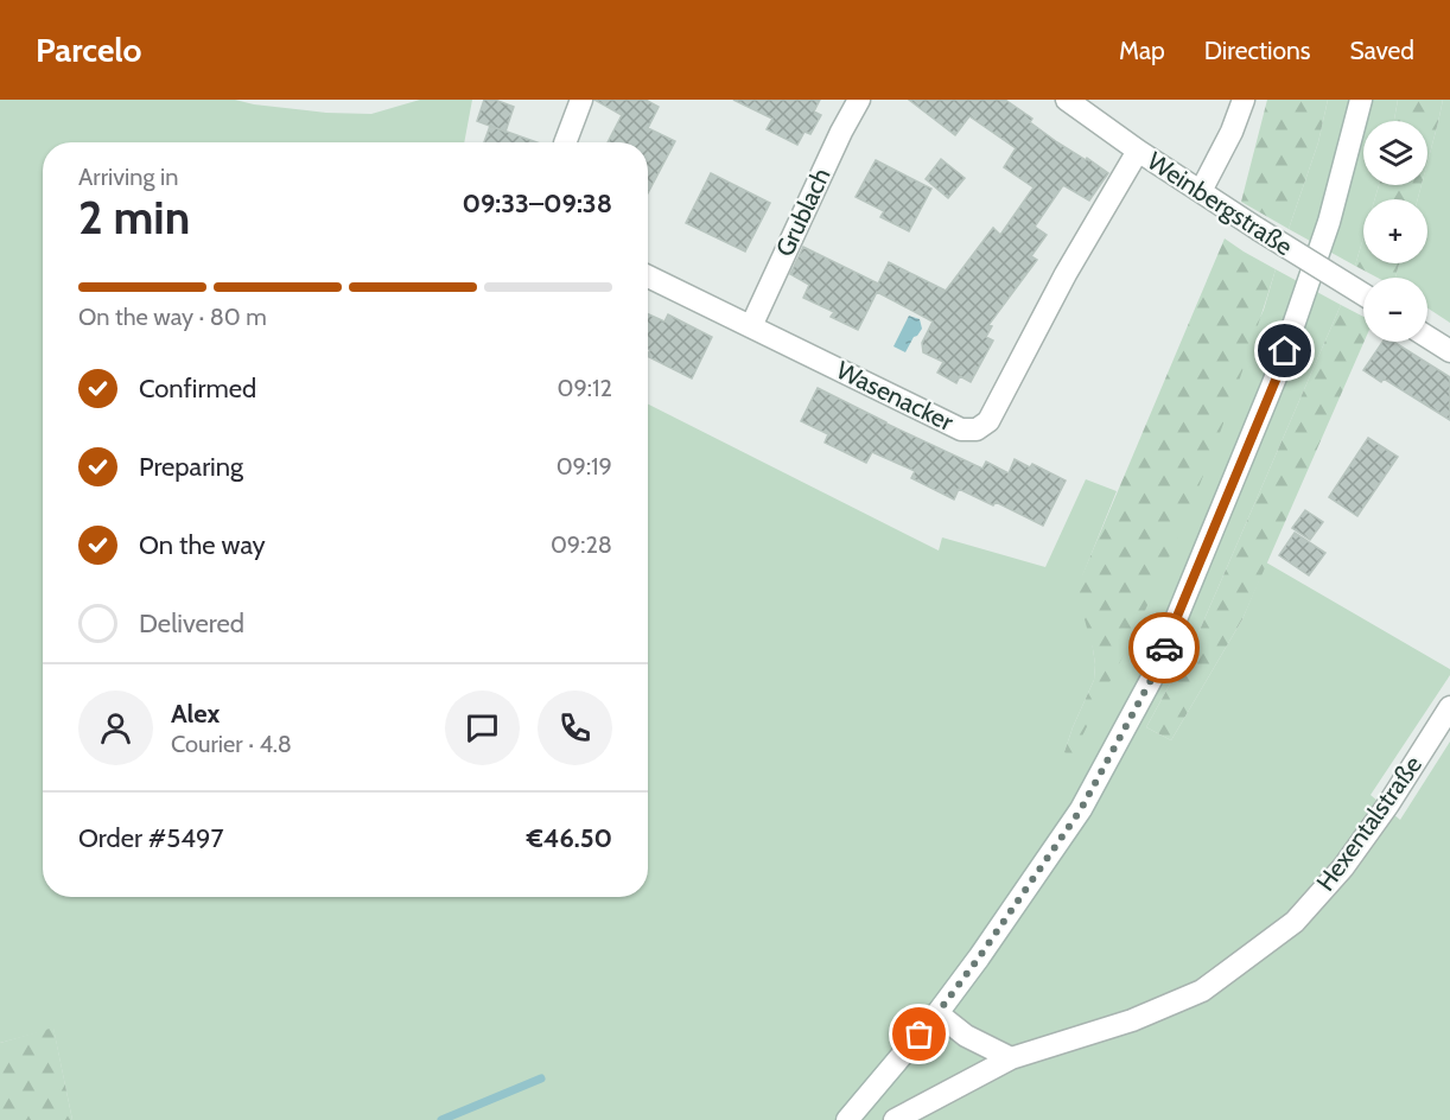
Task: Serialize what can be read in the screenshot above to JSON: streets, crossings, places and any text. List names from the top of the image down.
{
  "streets": {
    "street": [
      "Weinbergstraße",
      "Grublach",
      "Wasenacker",
      "Hexentalstraße"
    ]
  },
  "crossings": [
    ["Weinbergstraße", "Wasenacker"],
    ["Grublach", "Wasenacker"]
  ],
  "page": {
    "header": "Parcelo",
    "nav": ["Map", "Directions", "Saved"],
    "map_buttons": ["+", "−"],
    "heading": ["2 min", "Arriving in", "09:33–09:38"],
    "panel": [
      "Alex",
      "Courier · 4.8",
      "Order #5497",
      "€46.50"
    ],
    "bar": "On the way · 80 m",
    "list": [
      ["Confirmed", "09:12"],
      ["Preparing", "09:19"],
      ["On the way", "09:28"],
      "Delivered"
    ]
  }
}
